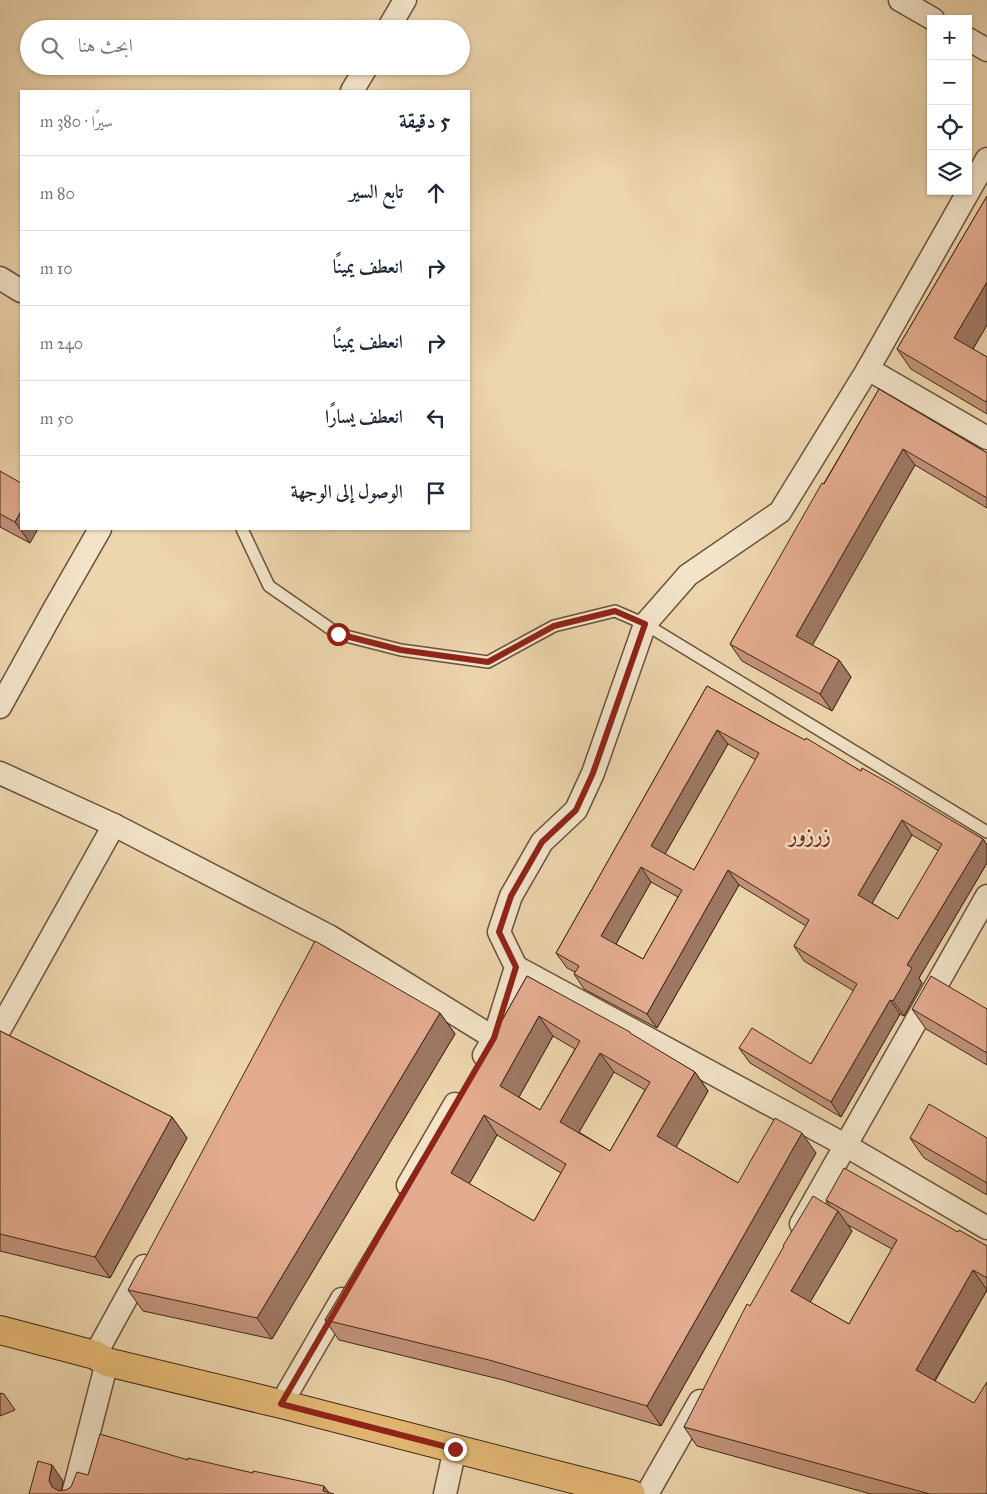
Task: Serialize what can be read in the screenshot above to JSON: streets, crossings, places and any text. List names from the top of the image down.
{
  "districts": ["زرزور"],
  "page": {
    "map_buttons": ["+", "−"],
    "search": "ابحث هنا",
    "heading": ["5 دقيقة", "سيرًا · 380 m"],
    "list": [
      ["تابع السير", "80 m"],
      ["انعطف يمينًا", "10 m"],
      ["انعطف يمينًا", "240 m"],
      ["انعطف يسارًا", "50 m"],
      "الوصول إلى الوجهة"
    ]
  }
}
